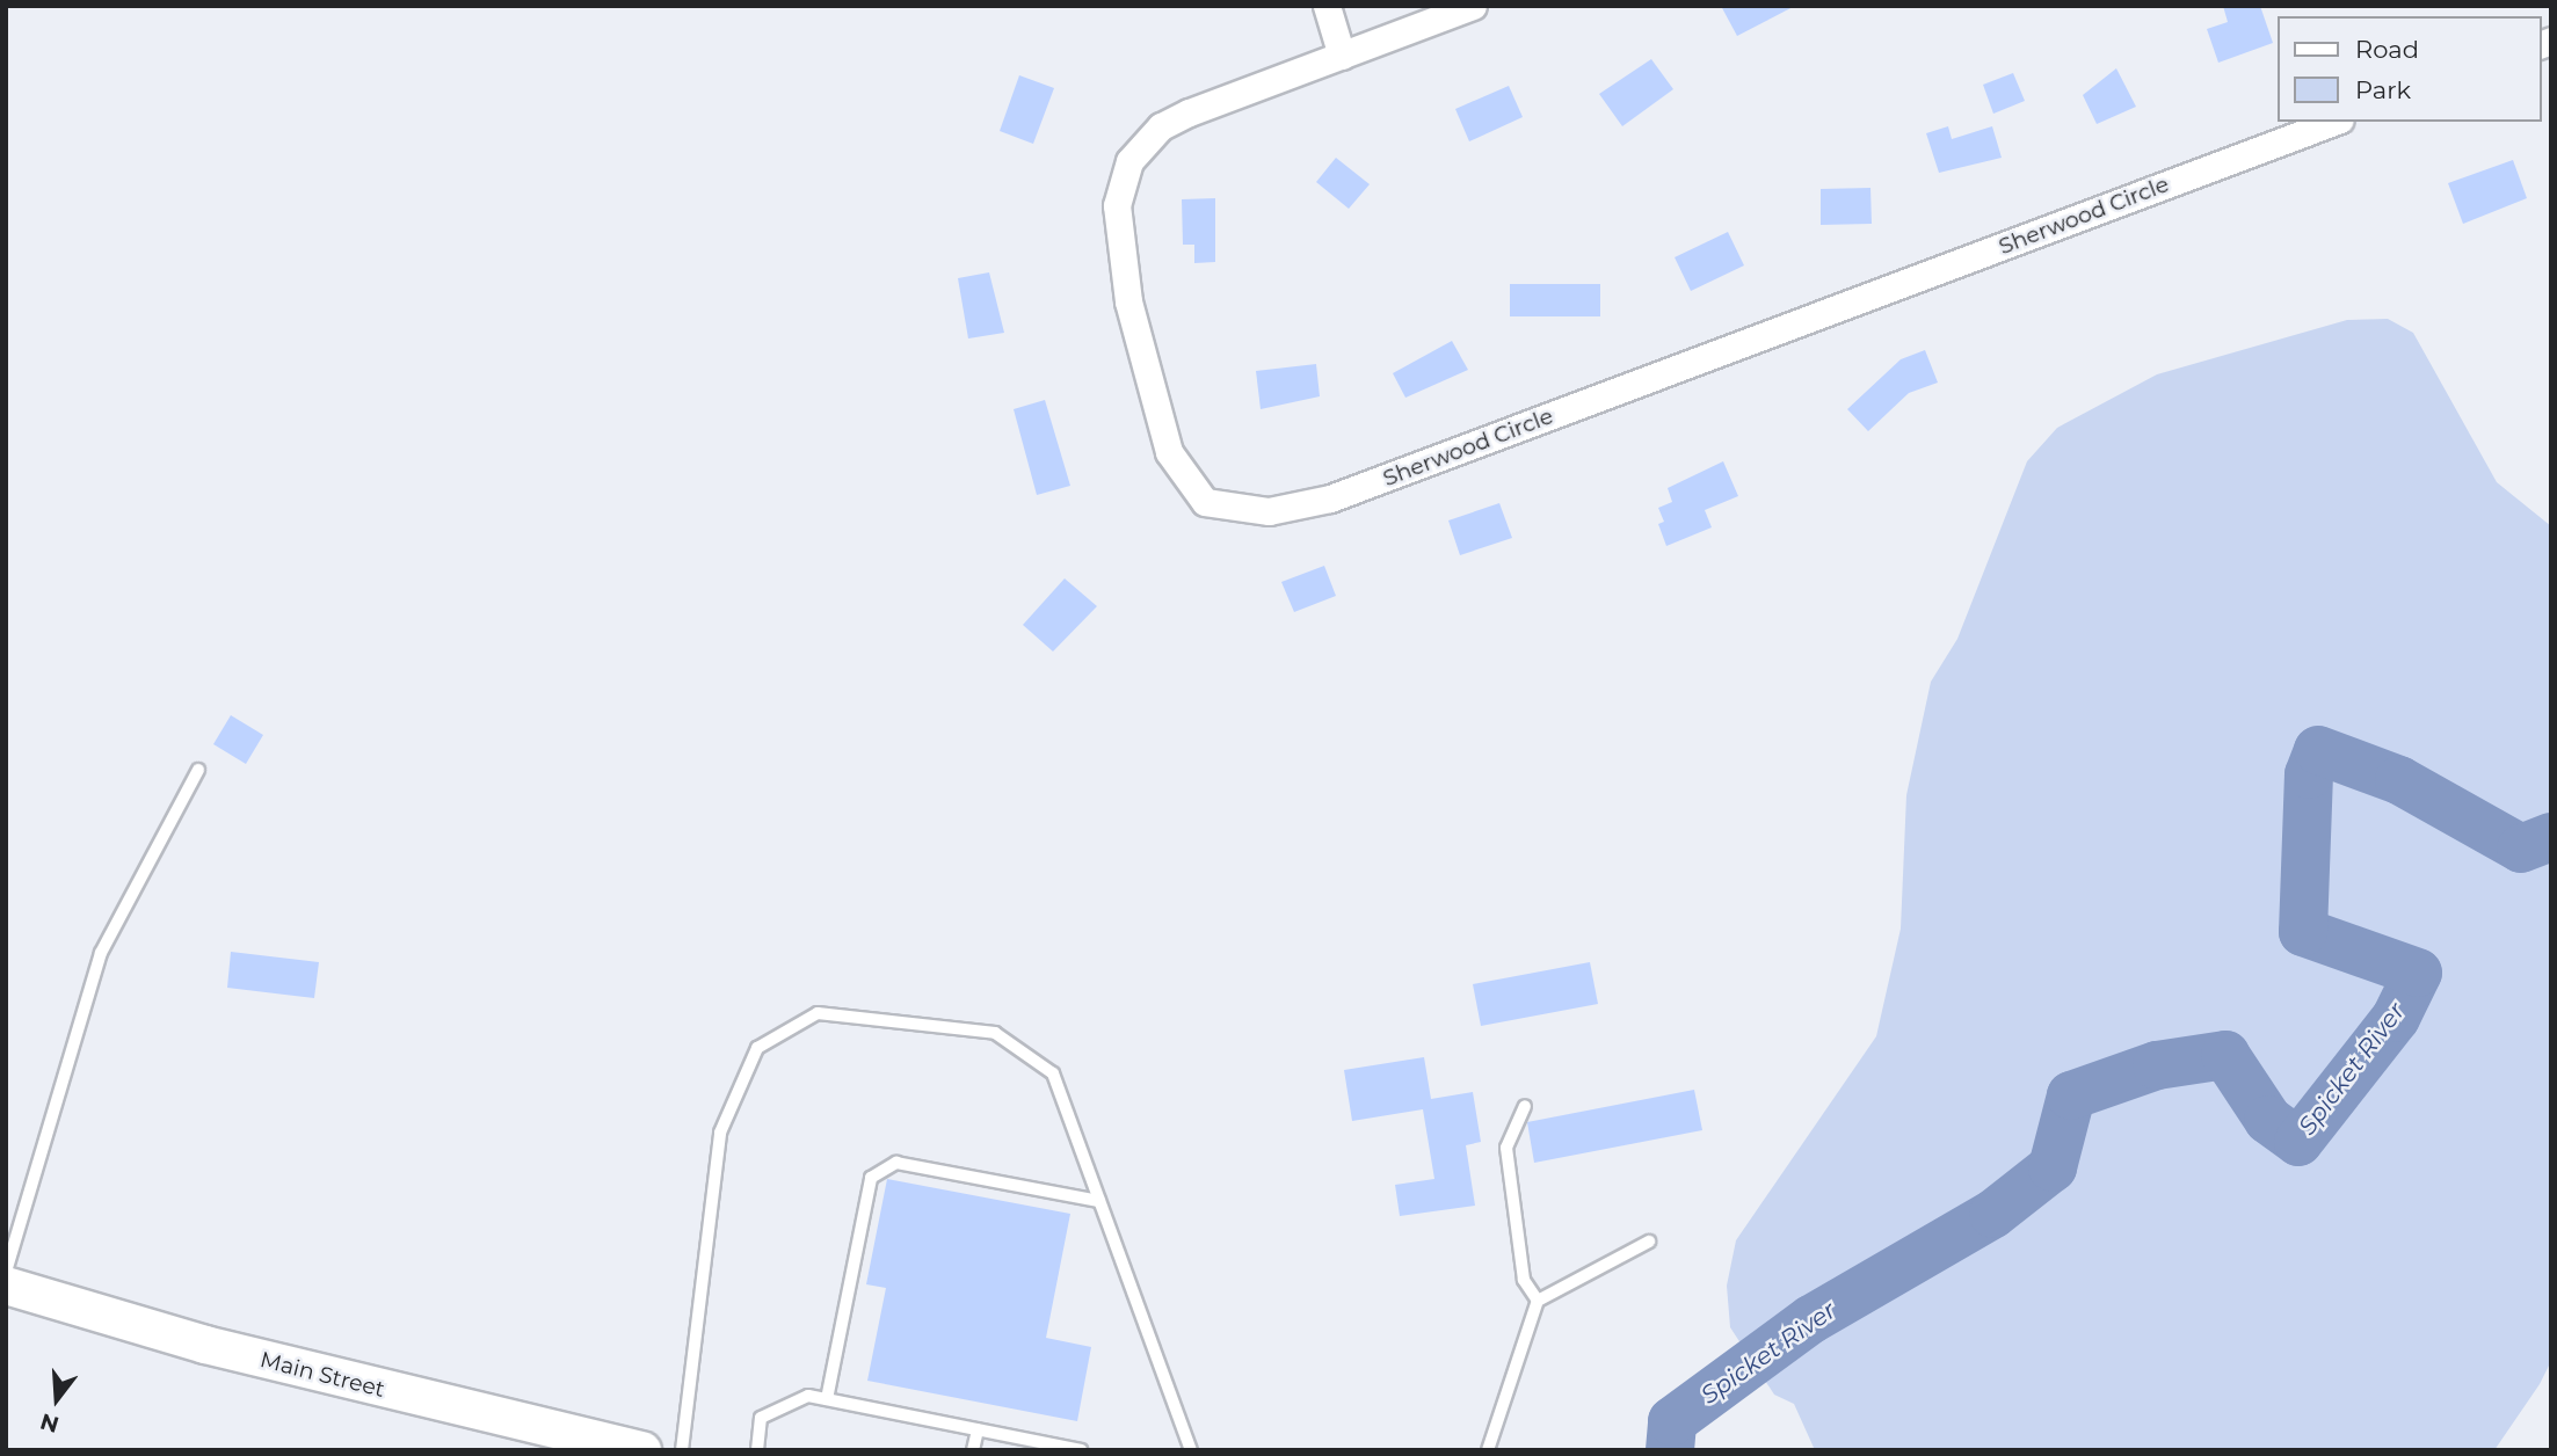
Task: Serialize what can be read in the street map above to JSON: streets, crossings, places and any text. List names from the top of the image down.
{
  "streets": {
    "main road": ["Main Street"],
    "street": ["Sherwood Circle"]
  },
  "water": ["Spicket River"],
  "legend": ["Road", "Park"],
  "north": "bottom"
}
